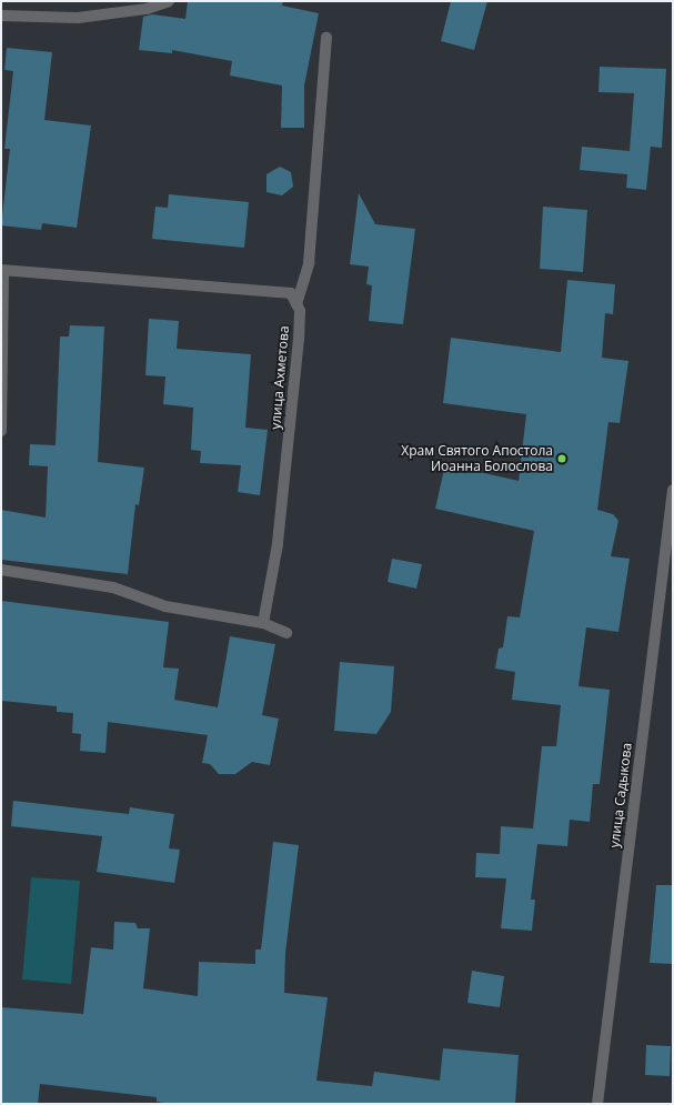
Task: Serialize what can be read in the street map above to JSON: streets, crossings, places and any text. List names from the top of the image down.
{
  "streets": {
    "street": ["улица Ахметова", "улица Садыкова"]
  },
  "places": ["Храм Святого Апостола Иоанна Болослова"]
}
